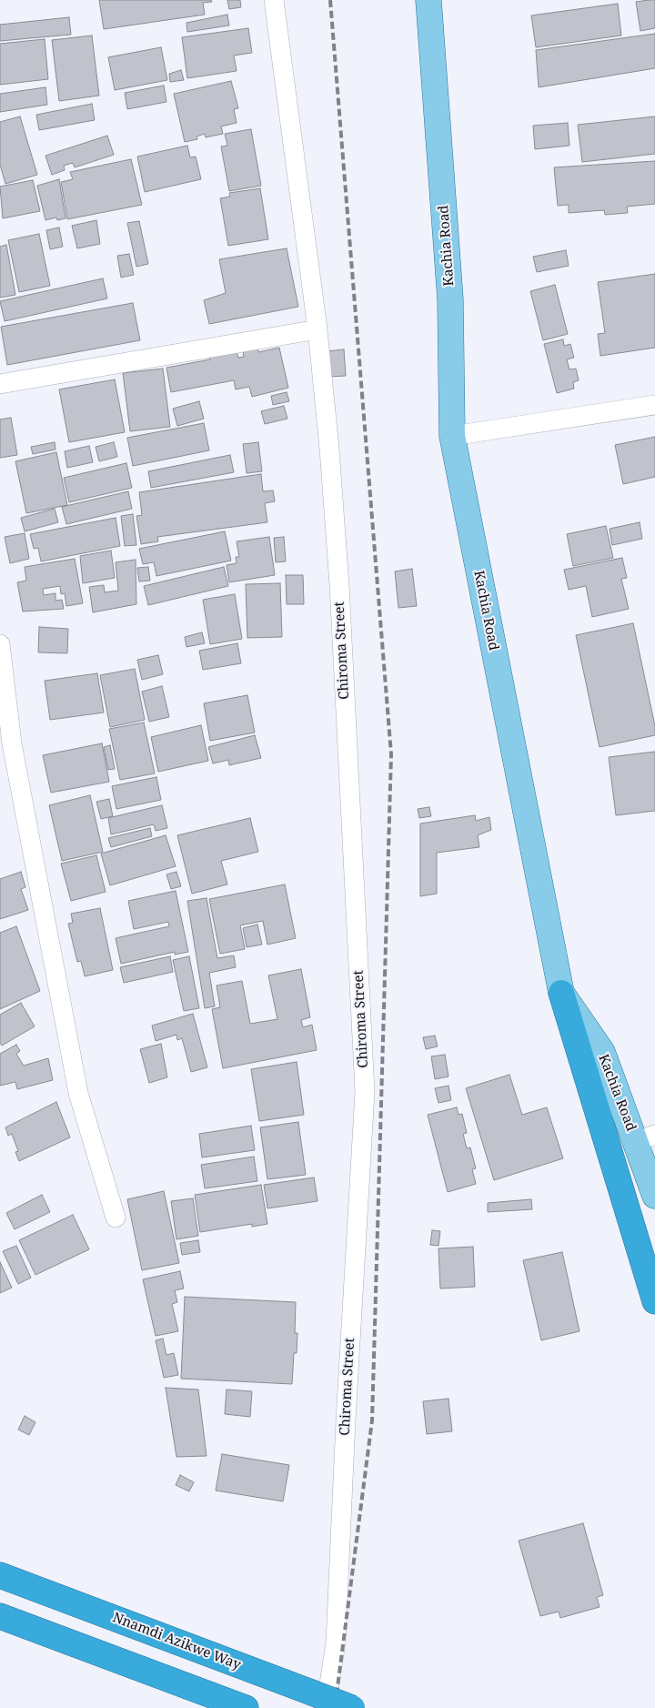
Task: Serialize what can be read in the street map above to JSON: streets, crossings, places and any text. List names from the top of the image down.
{
  "streets": {
    "highway": ["Nnamdi Azikwe Way"],
    "main road": ["Kachia Road"],
    "street": ["Chiroma Street"]
  },
  "crossings": [
    ["Chiroma Street", "Nnamdi Azikwe Way"]
  ]
}
